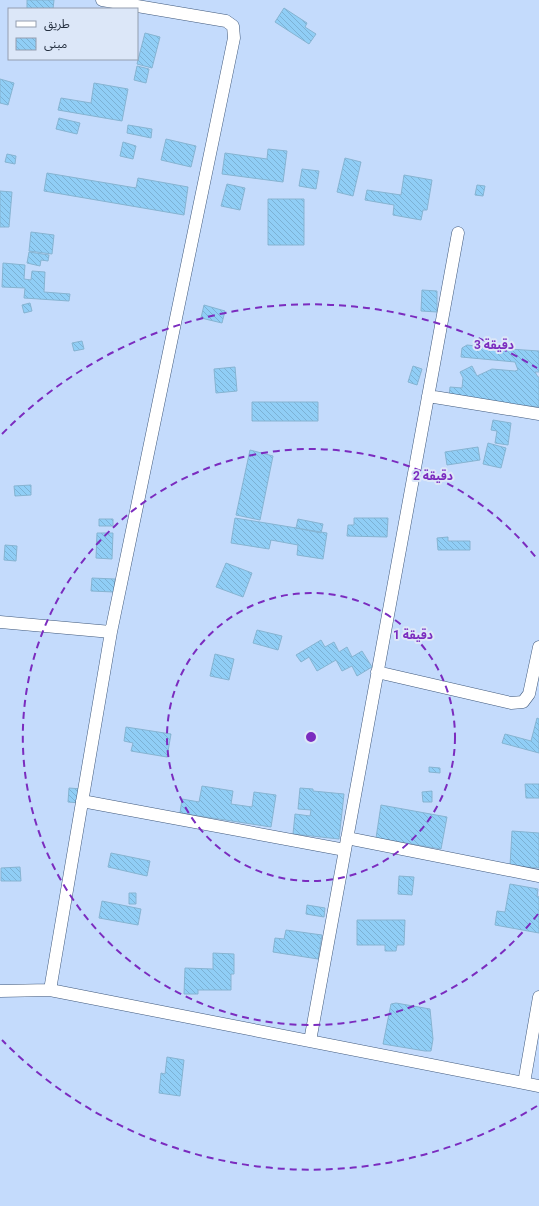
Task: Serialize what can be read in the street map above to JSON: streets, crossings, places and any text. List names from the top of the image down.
{
  "legend": ["طريق", "مبنى"],
  "rings": ["3 دقيقة", "2 دقيقة", "1 دقيقة"]
}
